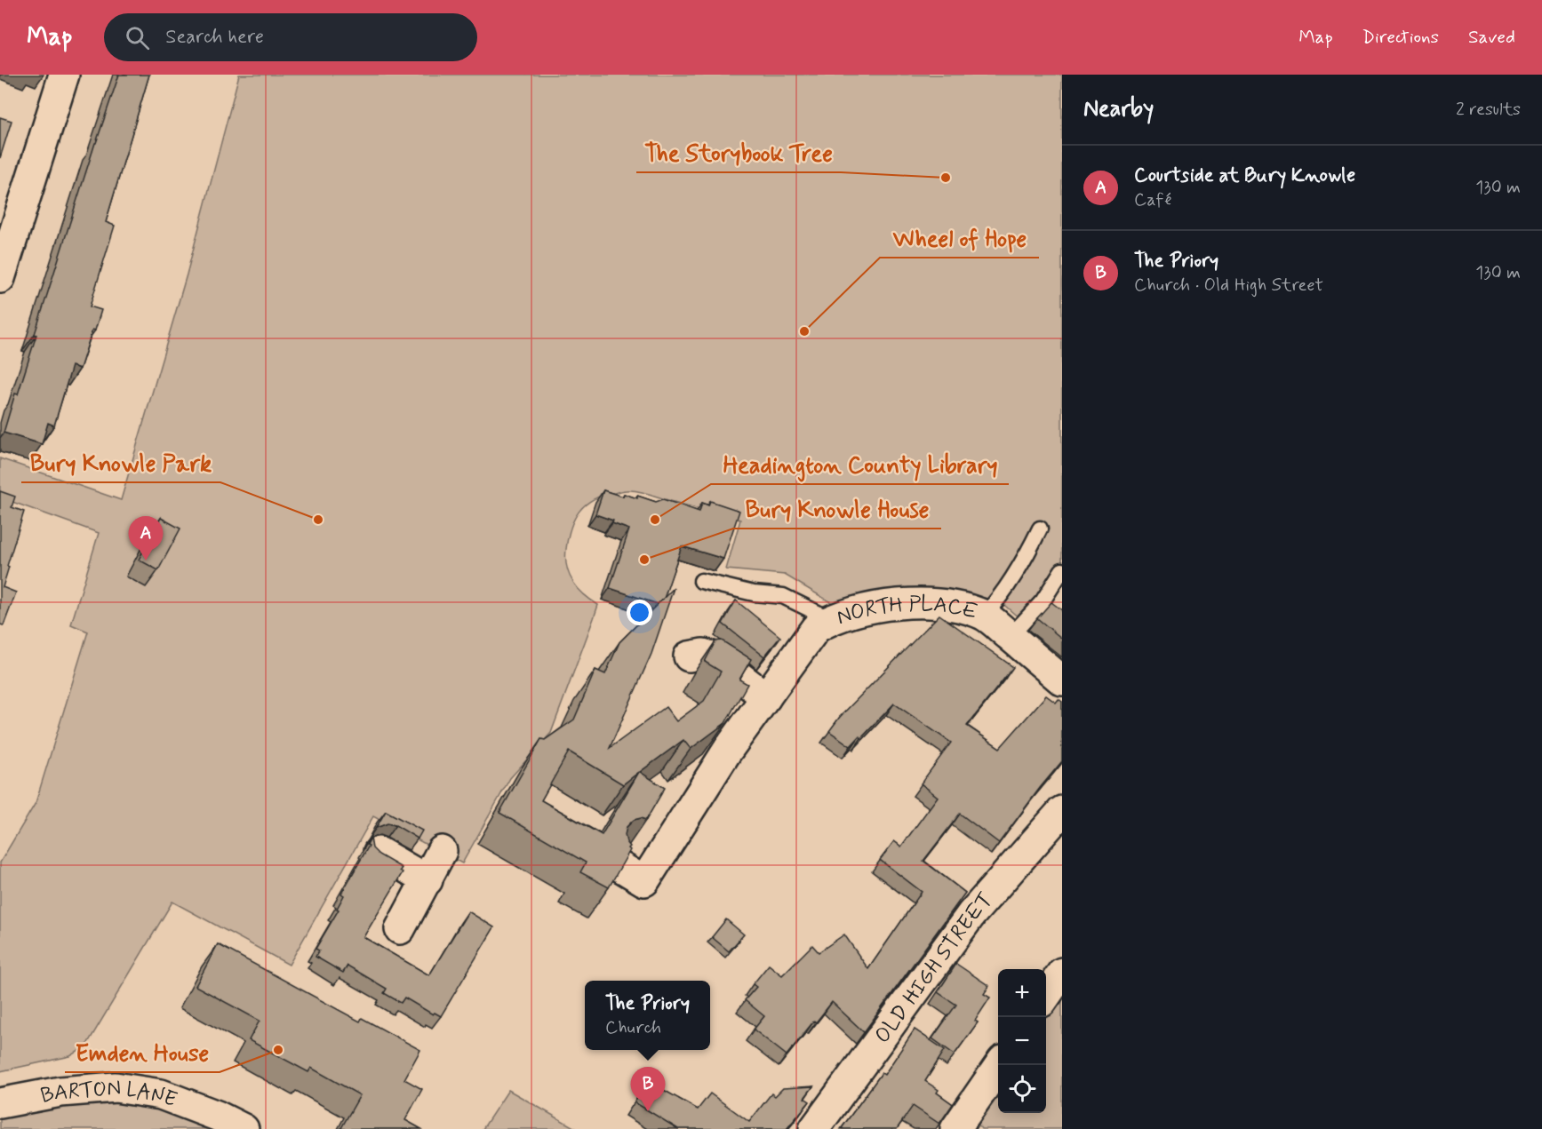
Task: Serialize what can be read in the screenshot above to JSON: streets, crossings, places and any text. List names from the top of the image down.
{
  "streets": {
    "street": ["NORTH PLACE", "OLD HIGH STREET", "BARTON LANE"]
  },
  "places": [
    "The Storybook Tree",
    "Wheel of Hope",
    "Bury Knowle Park",
    "Headington County Library",
    "Bury Knowle House",
    "Emden House"
  ],
  "page": {
    "header": "Map",
    "search": "Search here",
    "nav": ["Map", "Directions", "Saved"],
    "heading": ["Nearby", "2 results"],
    "list": [
      {
        "mark": "A",
        "name": "Courtside at Bury Knowle",
        "note": "Café",
        "value": "130 m"
      },
      {
        "mark": "B",
        "name": "The Priory",
        "note": "Church · Old High Street",
        "value": "130 m"
      }
    ],
    "pins": ["A", "B"],
    "map_buttons": ["+", "−"],
    "popup": ["The Priory", "Church"]
  }
}
